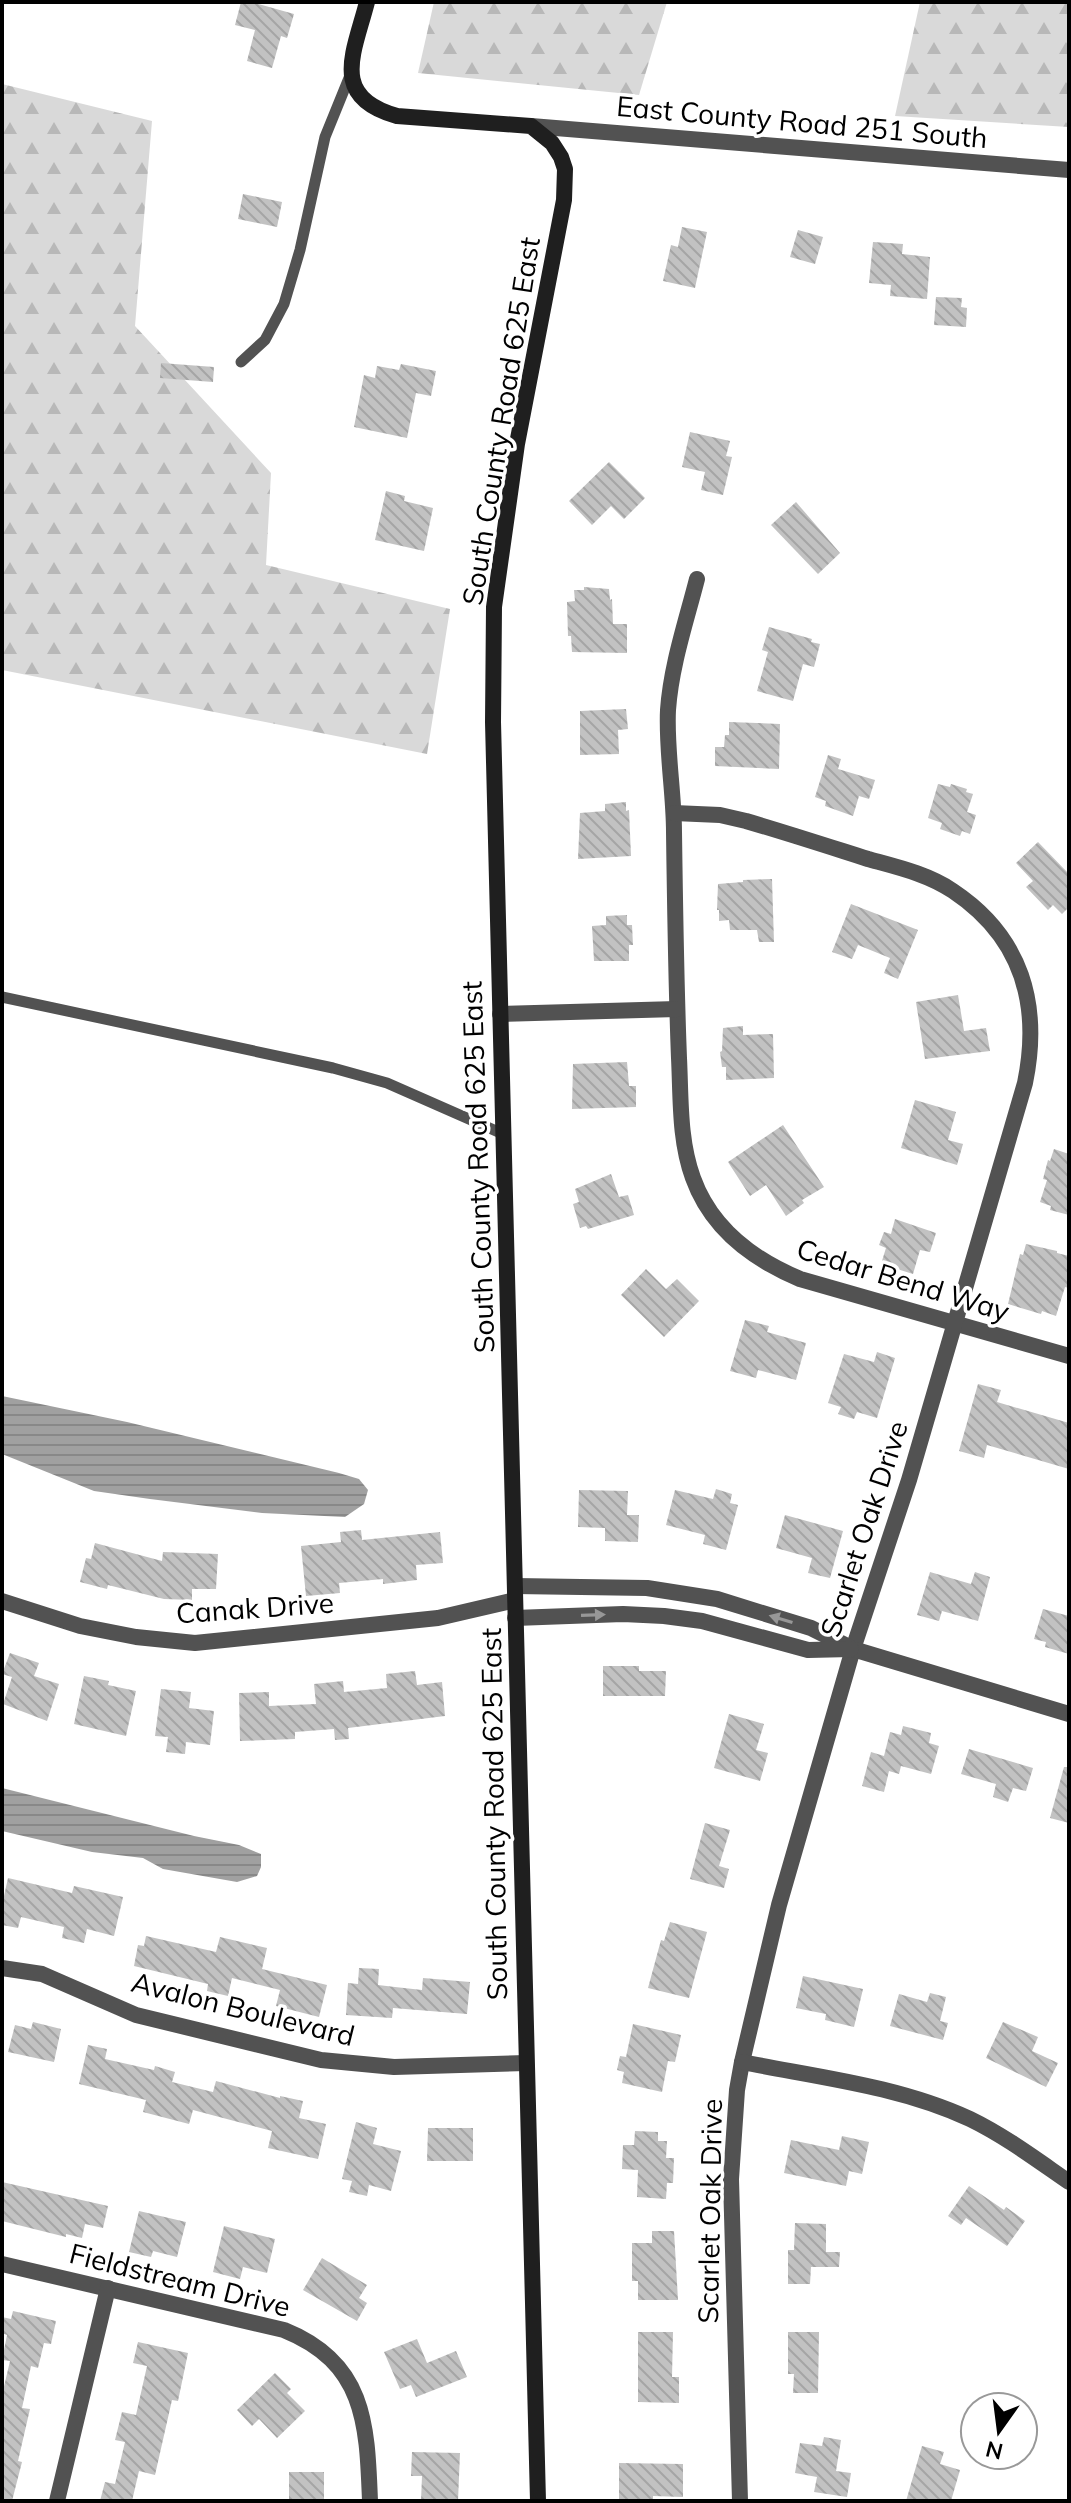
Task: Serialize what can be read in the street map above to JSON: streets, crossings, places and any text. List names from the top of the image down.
{
  "streets": {
    "street": [
      "East County Road 251 South",
      "South County Road 625 East",
      "Cedar Bend Way",
      "Scarlet Oak Drive",
      "Canak Drive",
      "Avalon Boulevard",
      "Fieldstream Drive"
    ]
  },
  "crossings": [
    ["East County Road 251 South", "South County Road 625 East"],
    ["South County Road 625 East", "Canak Drive"],
    ["South County Road 625 East", "Avalon Boulevard"],
    ["Cedar Bend Way", "Scarlet Oak Drive"],
    ["Scarlet Oak Drive", "Canak Drive"]
  ],
  "north": "bottom"
}
